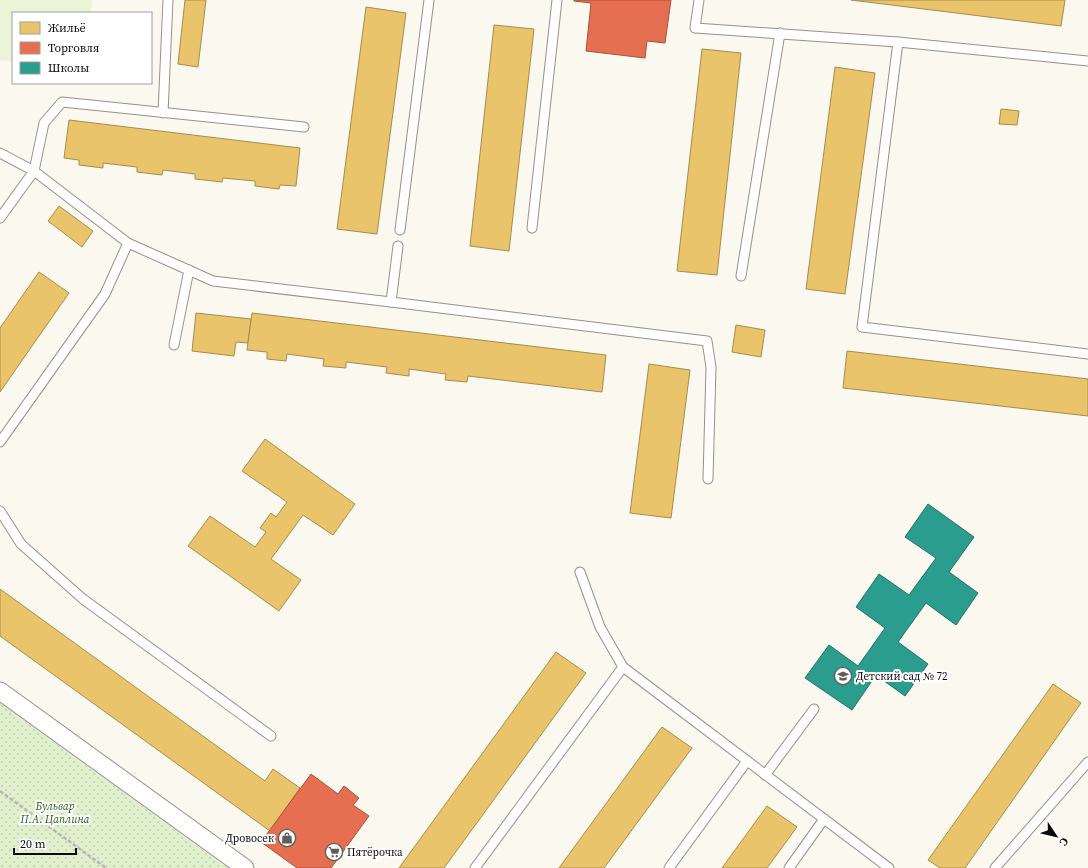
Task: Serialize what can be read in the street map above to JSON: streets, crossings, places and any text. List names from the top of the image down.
{
  "parks": ["Бульвар П.А. Цаплина"],
  "places": {
    "school or university": ["Детский сад № 72"],
    "shop": ["Дровосек"],
    "supermarket": ["Пятёрочка"]
  },
  "legend": ["Жильё", "Торговля", "Школы"],
  "scale_bar": "20 m",
  "north": "bottom right"
}
